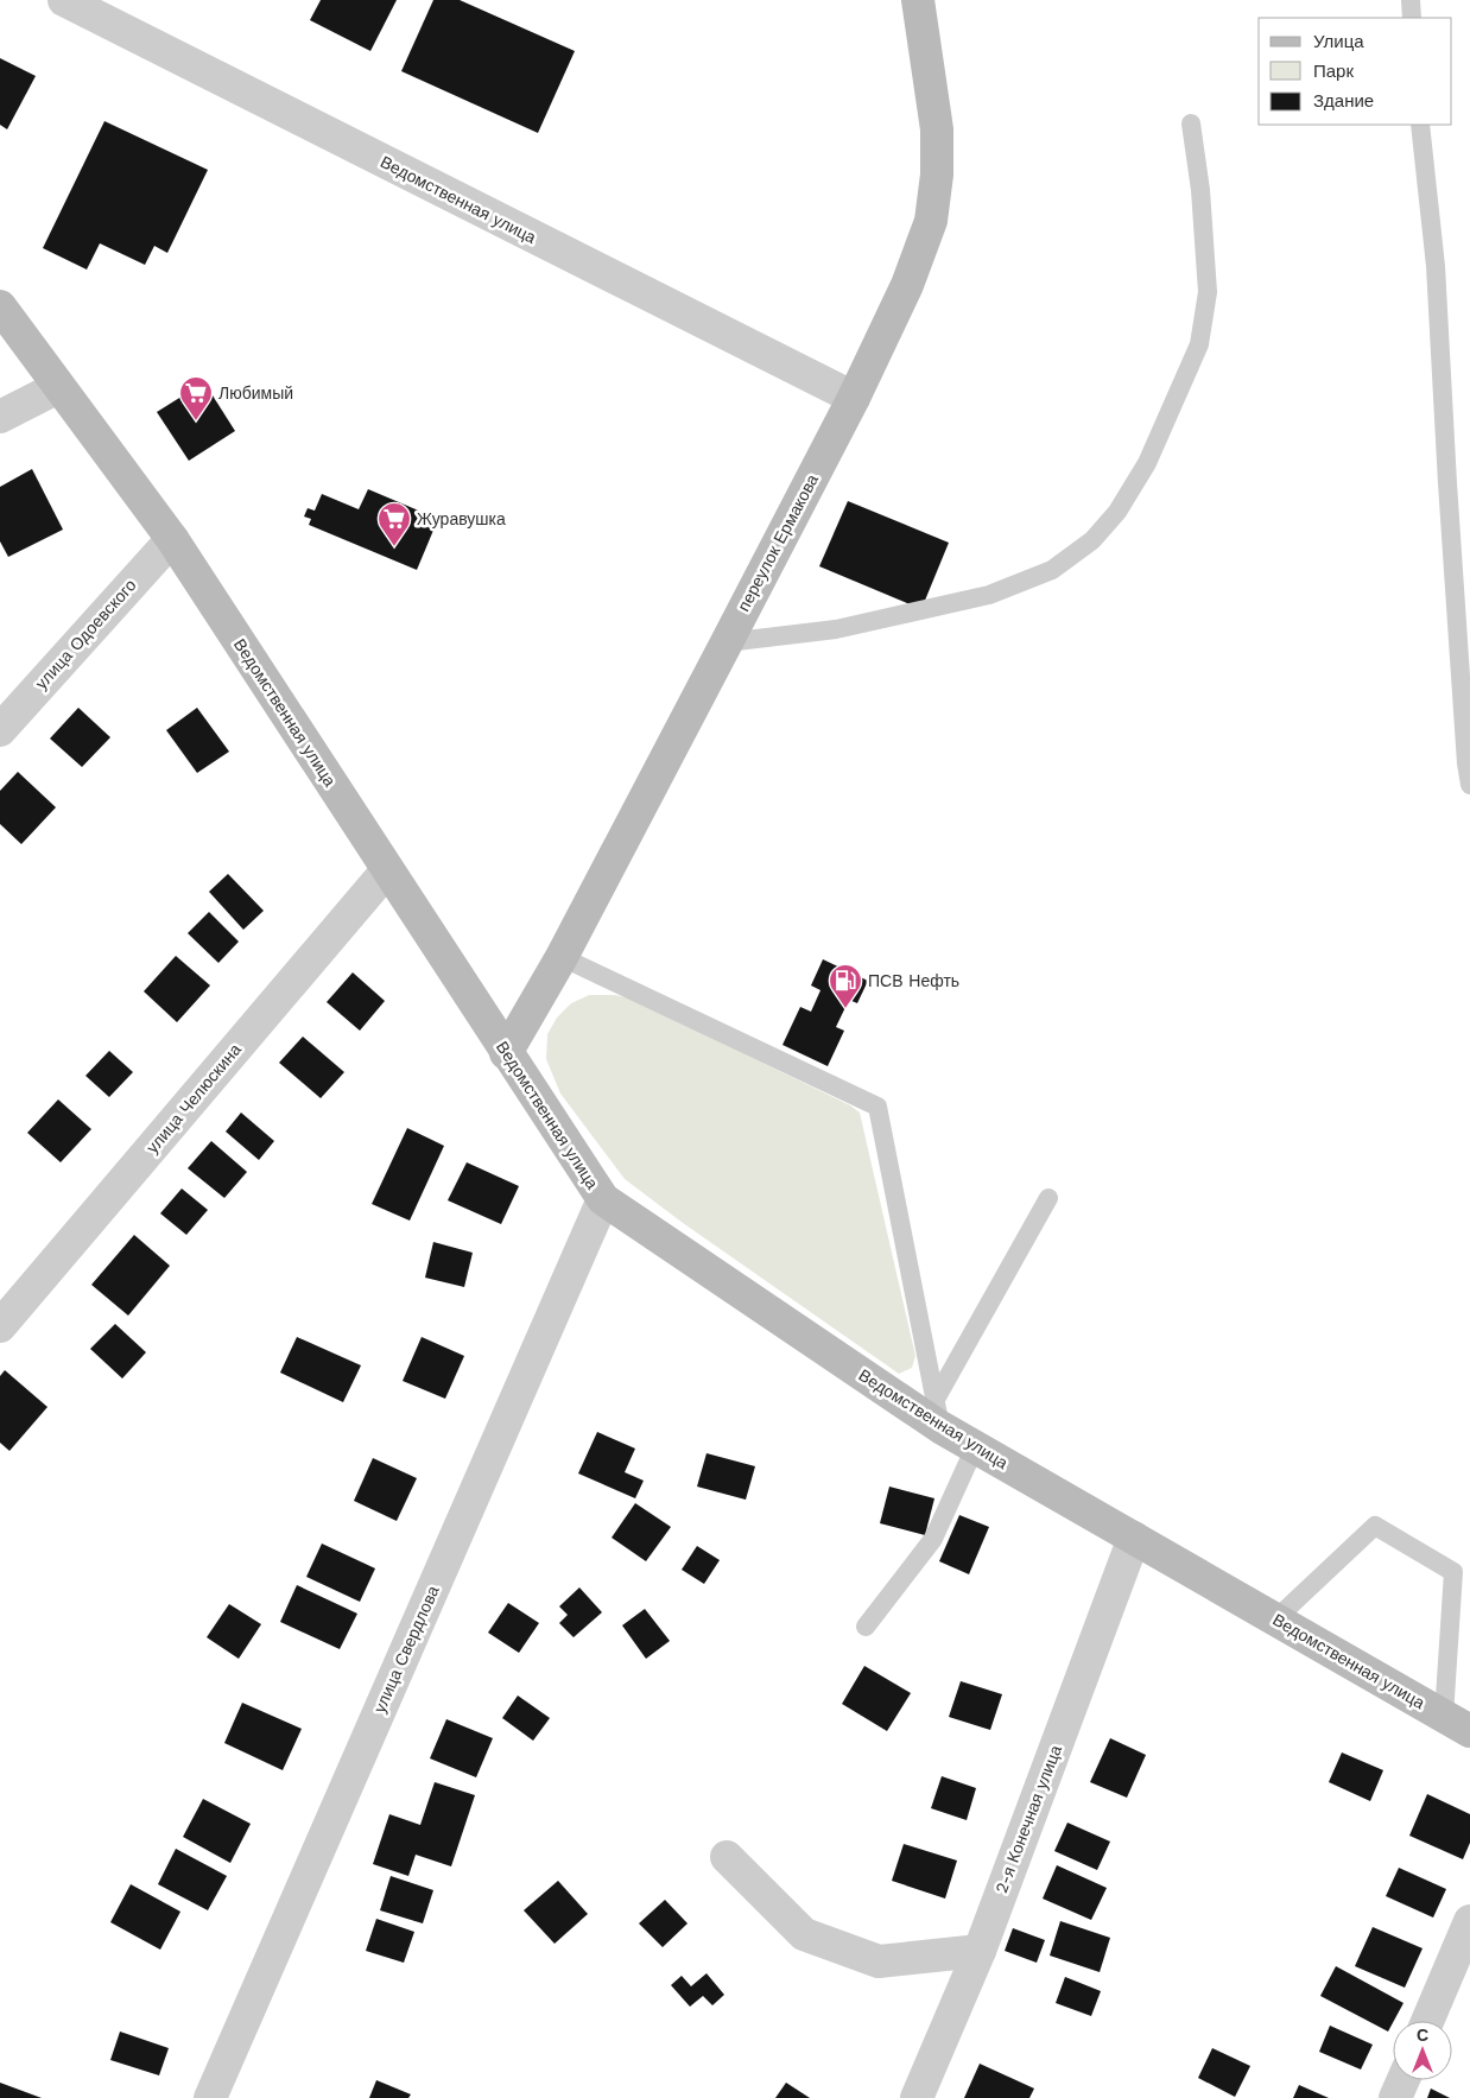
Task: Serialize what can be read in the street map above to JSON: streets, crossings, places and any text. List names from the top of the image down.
{
  "streets": {
    "main road": ["Ведомственная улица", "переулок Ермакова"],
    "street": [
      "улица Одоевского",
      "улица Челюскина",
      "улица Свердлова",
      "2-я Конечная улица"
    ]
  },
  "crossings": [
    ["Ведомственная улица", "переулок Ермакова"],
    ["Ведомственная улица", "улица Одоевского"],
    ["Ведомственная улица", "улица Челюскина"],
    ["Ведомственная улица", "улица Свердлова"],
    ["Ведомственная улица", "2-я Конечная улица"]
  ],
  "places": {
    "supermarket": ["Любимый", "Журавушка"],
    "fuel station": ["ПСВ Нефть"]
  },
  "legend": ["Улица", "Парк", "Здание"],
  "north": "top"
}
